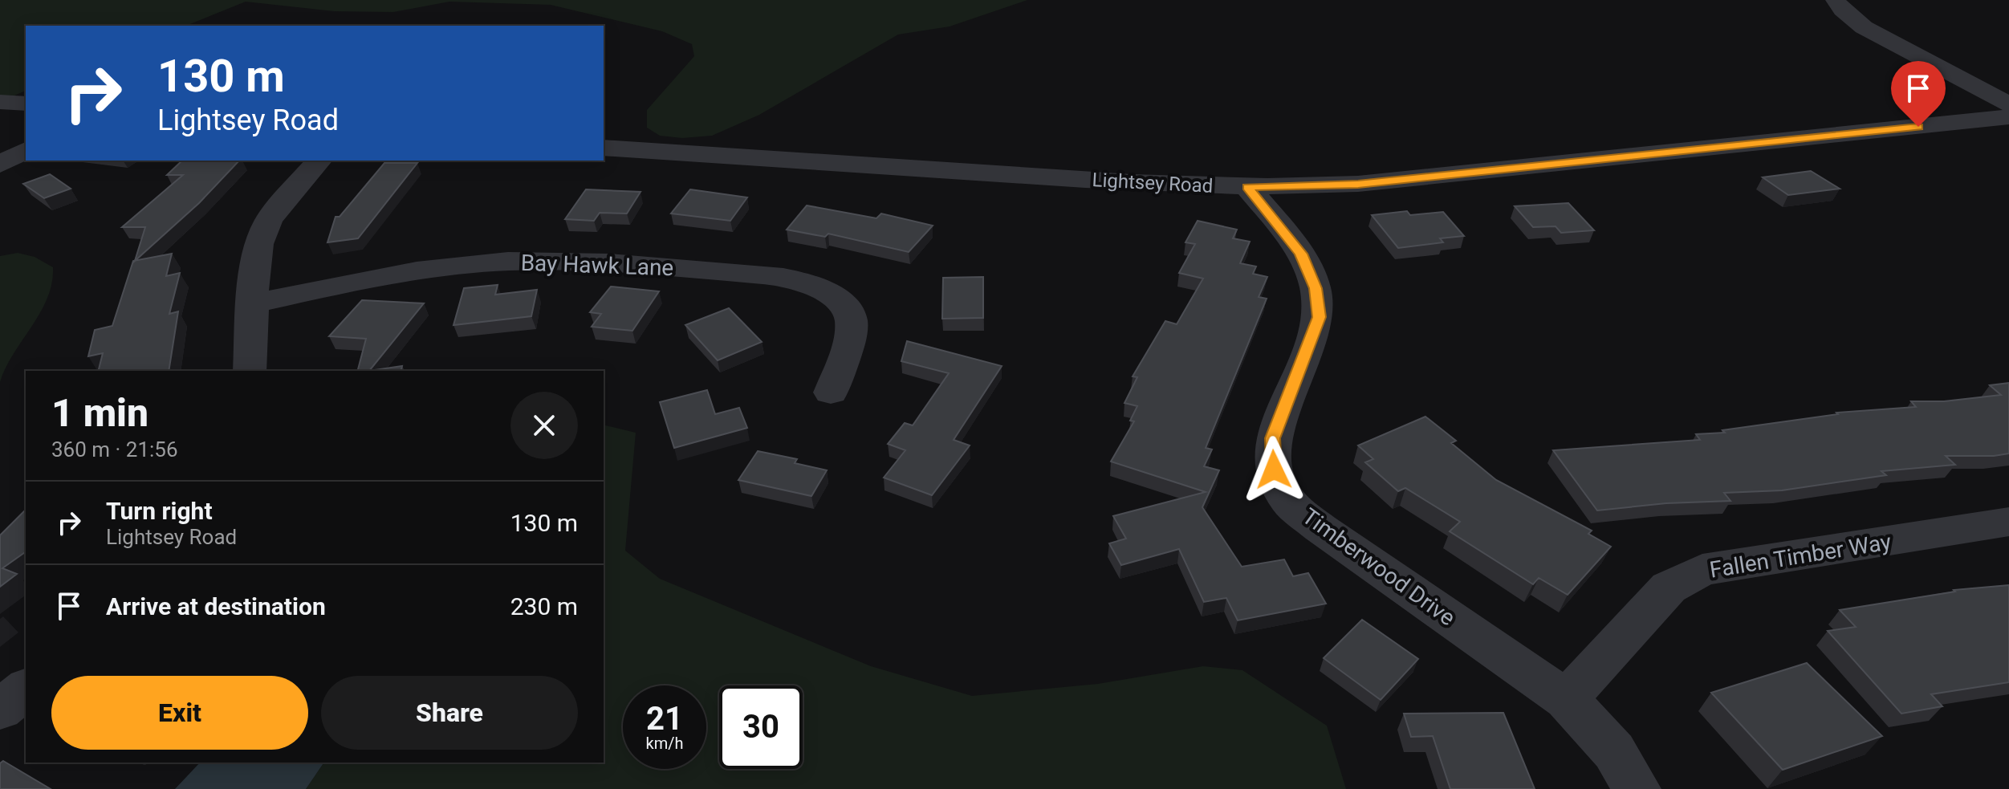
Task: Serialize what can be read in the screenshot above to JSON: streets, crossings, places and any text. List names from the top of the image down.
{
  "streets": {
    "street": [
      "Lightsey Road",
      "Bay Hawk Lane",
      "Fallen Timber Way",
      "Timberwood Drive"
    ]
  },
  "crossings": [
    ["Lightsey Road", "Timberwood Drive"],
    ["Fallen Timber Way", "Timberwood Drive"]
  ],
  "page": {
    "turn": ["130 m", "Lightsey Road"],
    "heading": ["1 min", "360 m · 21:56"],
    "list": [
      {
        "name": "Turn right",
        "note": "Lightsey Road",
        "value": "130 m"
      },
      {
        "name": "Arrive at destination",
        "value": "230 m"
      }
    ],
    "buttons": ["Exit", "Share"],
    "speed": "21 km/h",
    "limit": "30"
  }
}
